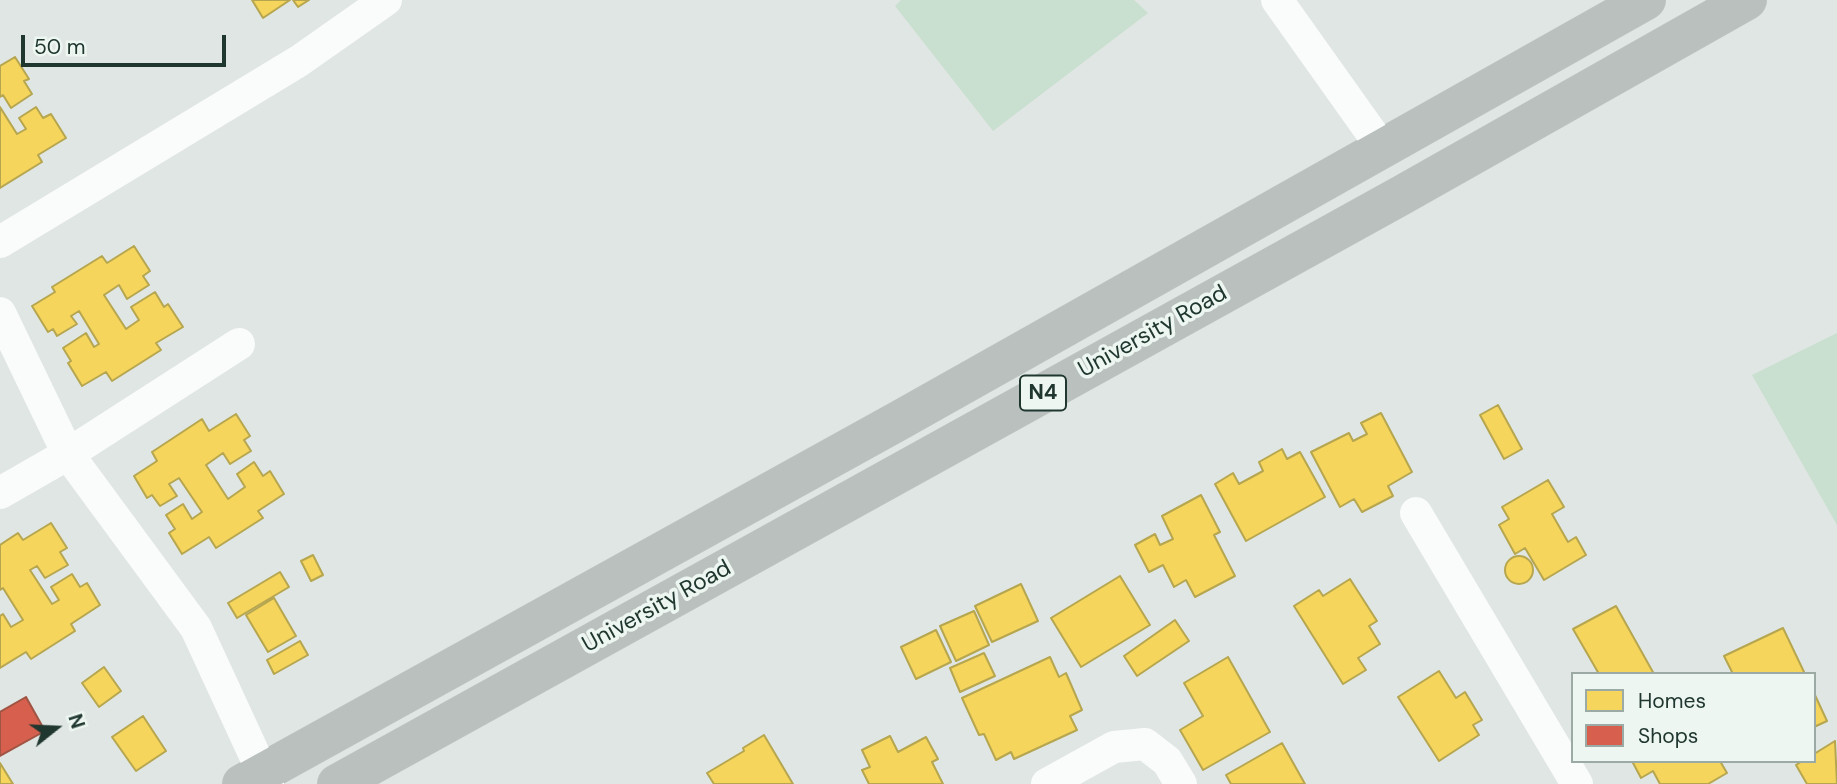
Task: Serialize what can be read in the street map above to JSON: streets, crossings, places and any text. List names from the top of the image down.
{
  "streets": {
    "highway": ["University Road", "N4"]
  },
  "legend": ["Homes", "Shops"],
  "scale_bar": "50 m",
  "north": "right"
}
